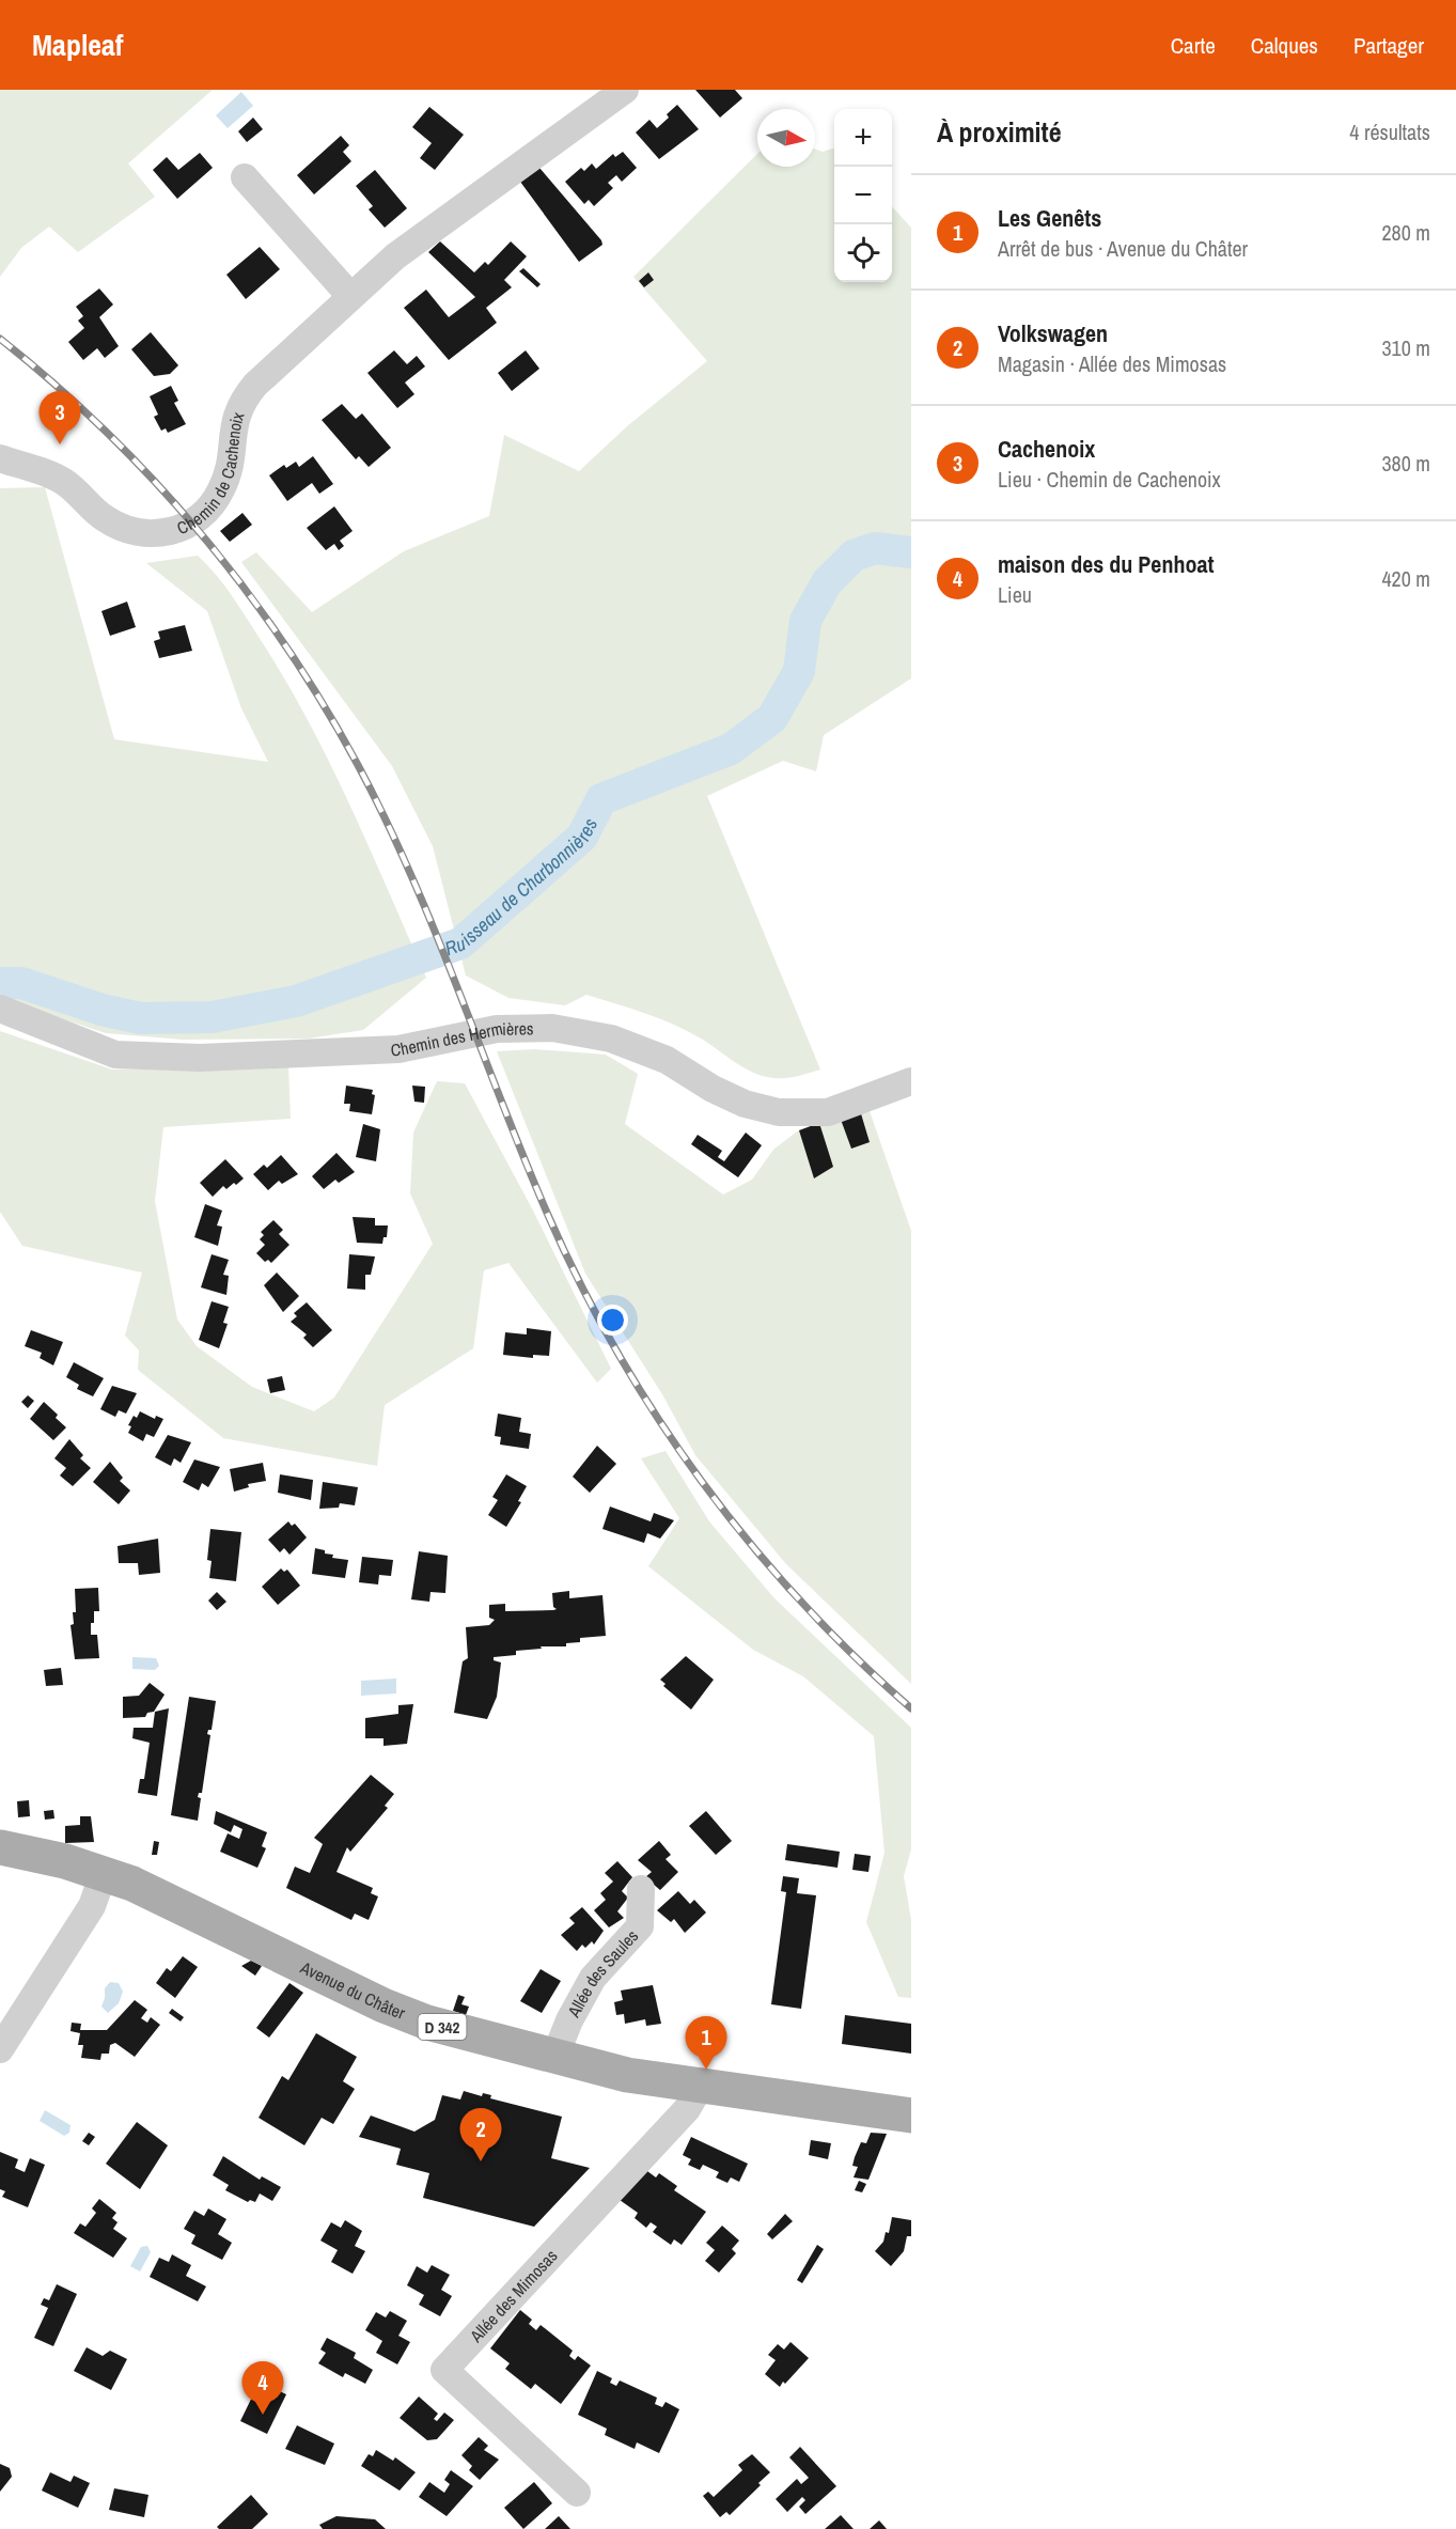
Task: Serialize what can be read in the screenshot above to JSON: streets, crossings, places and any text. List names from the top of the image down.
{
  "streets": {
    "main road": ["Avenue du Châter", "D 342"],
    "street": [
      "Chemin de Cachenoix",
      "Chemin des Hermières",
      "Allée des Saules",
      "Allée des Mimosas"
    ]
  },
  "crossings": [
    ["Allée des Saules", "Avenue du Châter"],
    ["Avenue du Châter", "Allée des Mimosas"]
  ],
  "water": ["Ruisseau de Charbonnières"],
  "north": "right",
  "page": {
    "header": "Mapleaf",
    "nav": ["Carte", "Calques", "Partager"],
    "heading": ["À proximité", "4 résultats"],
    "map_buttons": ["+", "−"],
    "list": [
      {
        "mark": "1",
        "name": "Les Genêts",
        "note": "Arrêt de bus · Avenue du Châter",
        "value": "280 m"
      },
      {
        "mark": "2",
        "name": "Volkswagen",
        "note": "Magasin · Allée des Mimosas",
        "value": "310 m"
      },
      {
        "mark": "3",
        "name": "Cachenoix",
        "note": "Lieu · Chemin de Cachenoix",
        "value": "380 m"
      },
      {
        "mark": "4",
        "name": "maison des du Penhoat",
        "note": "Lieu",
        "value": "420 m"
      }
    ],
    "pins": [
      "3",
      "1",
      "2",
      "4"
    ]
  }
}
